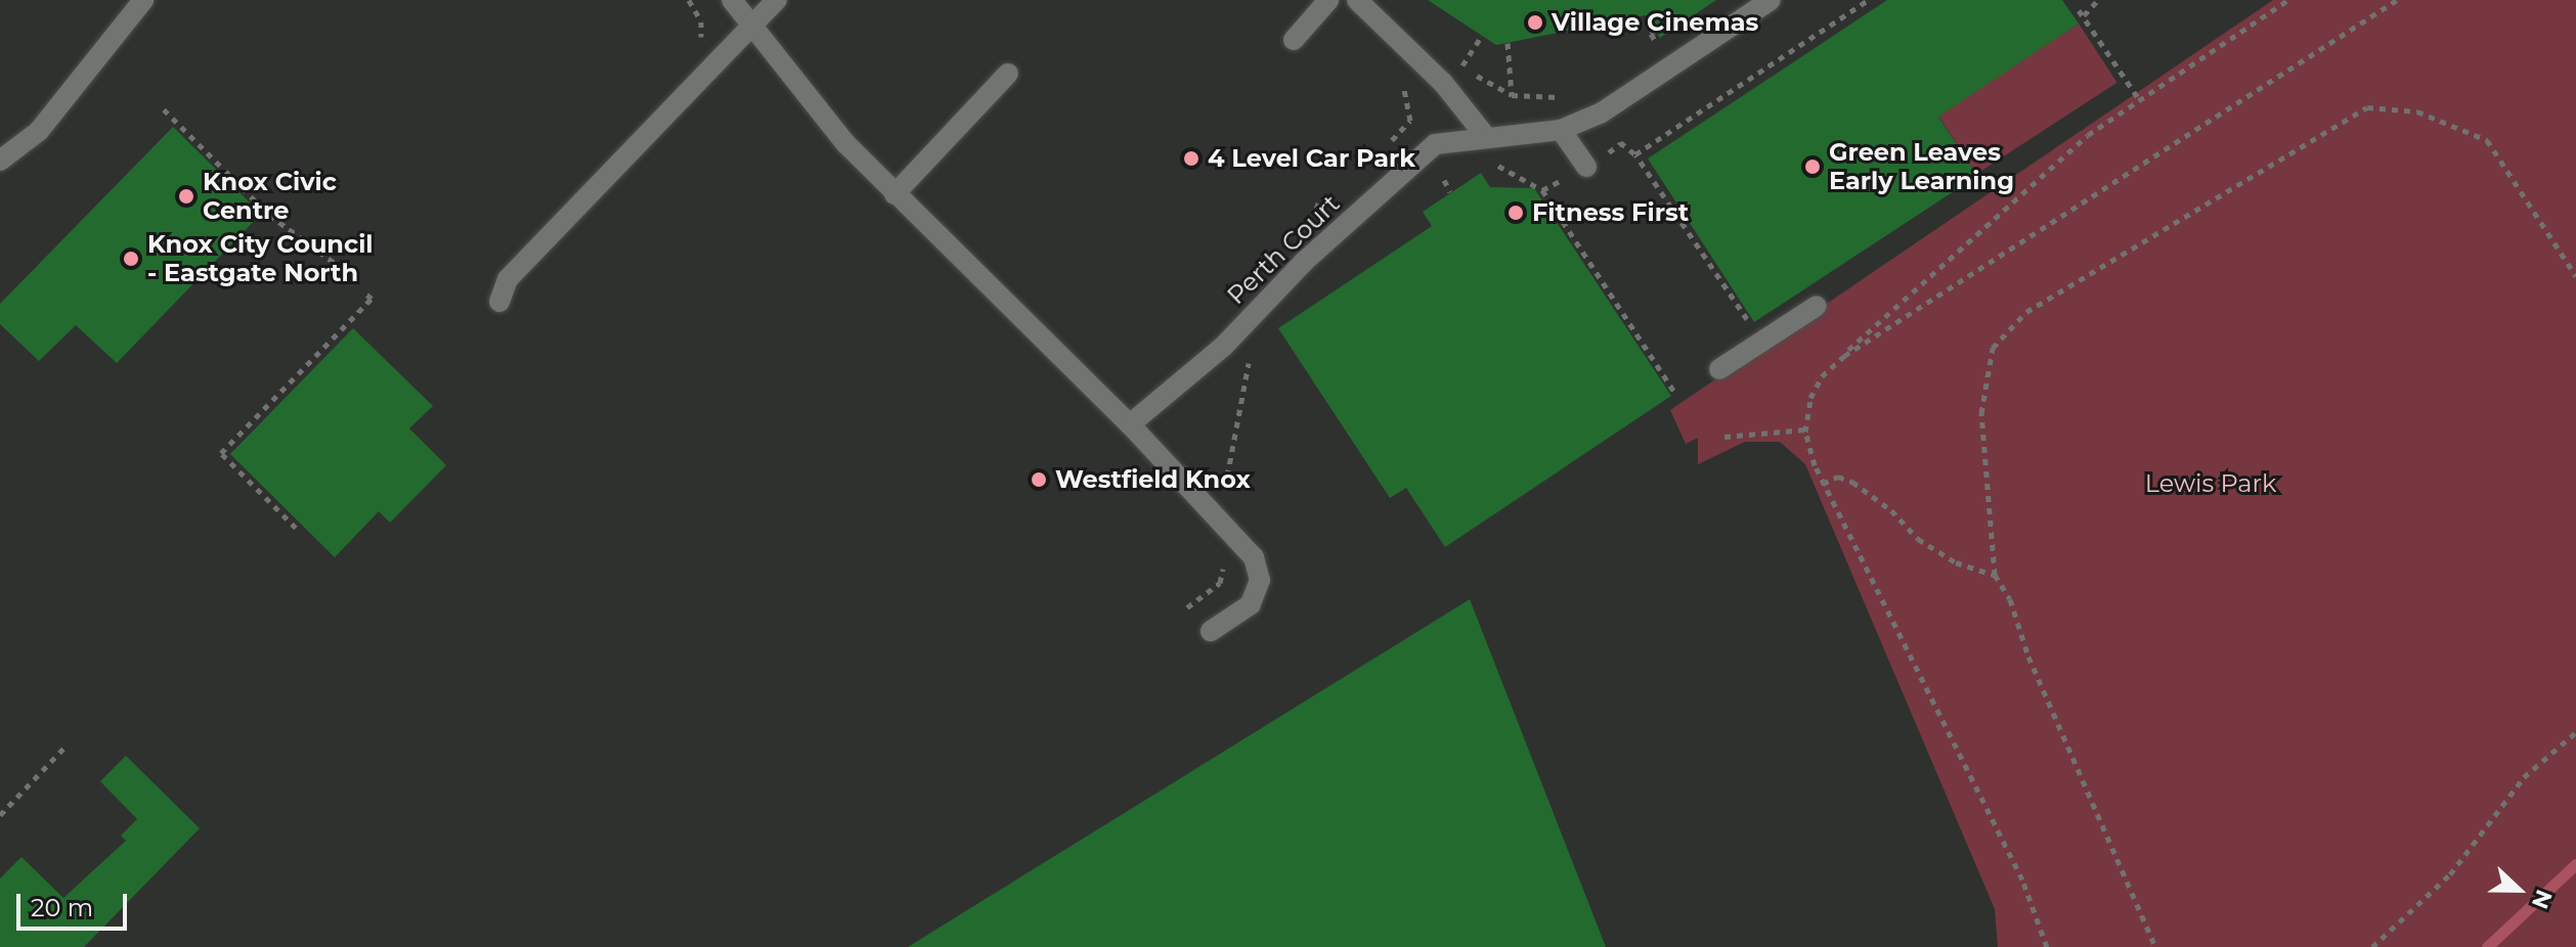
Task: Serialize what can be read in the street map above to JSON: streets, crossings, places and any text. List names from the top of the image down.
{
  "streets": {
    "lane": ["Perth Court"]
  },
  "parks": ["Lewis Park"],
  "places": [
    "Village Cinemas",
    "4 Level Car Park",
    "Green Leaves Early Learning",
    "Knox Civic Centre",
    "Fitness First",
    "Knox City Council - Eastgate North",
    "Westfield Knox"
  ],
  "scale_bar": "20 m",
  "north": "right"
}
